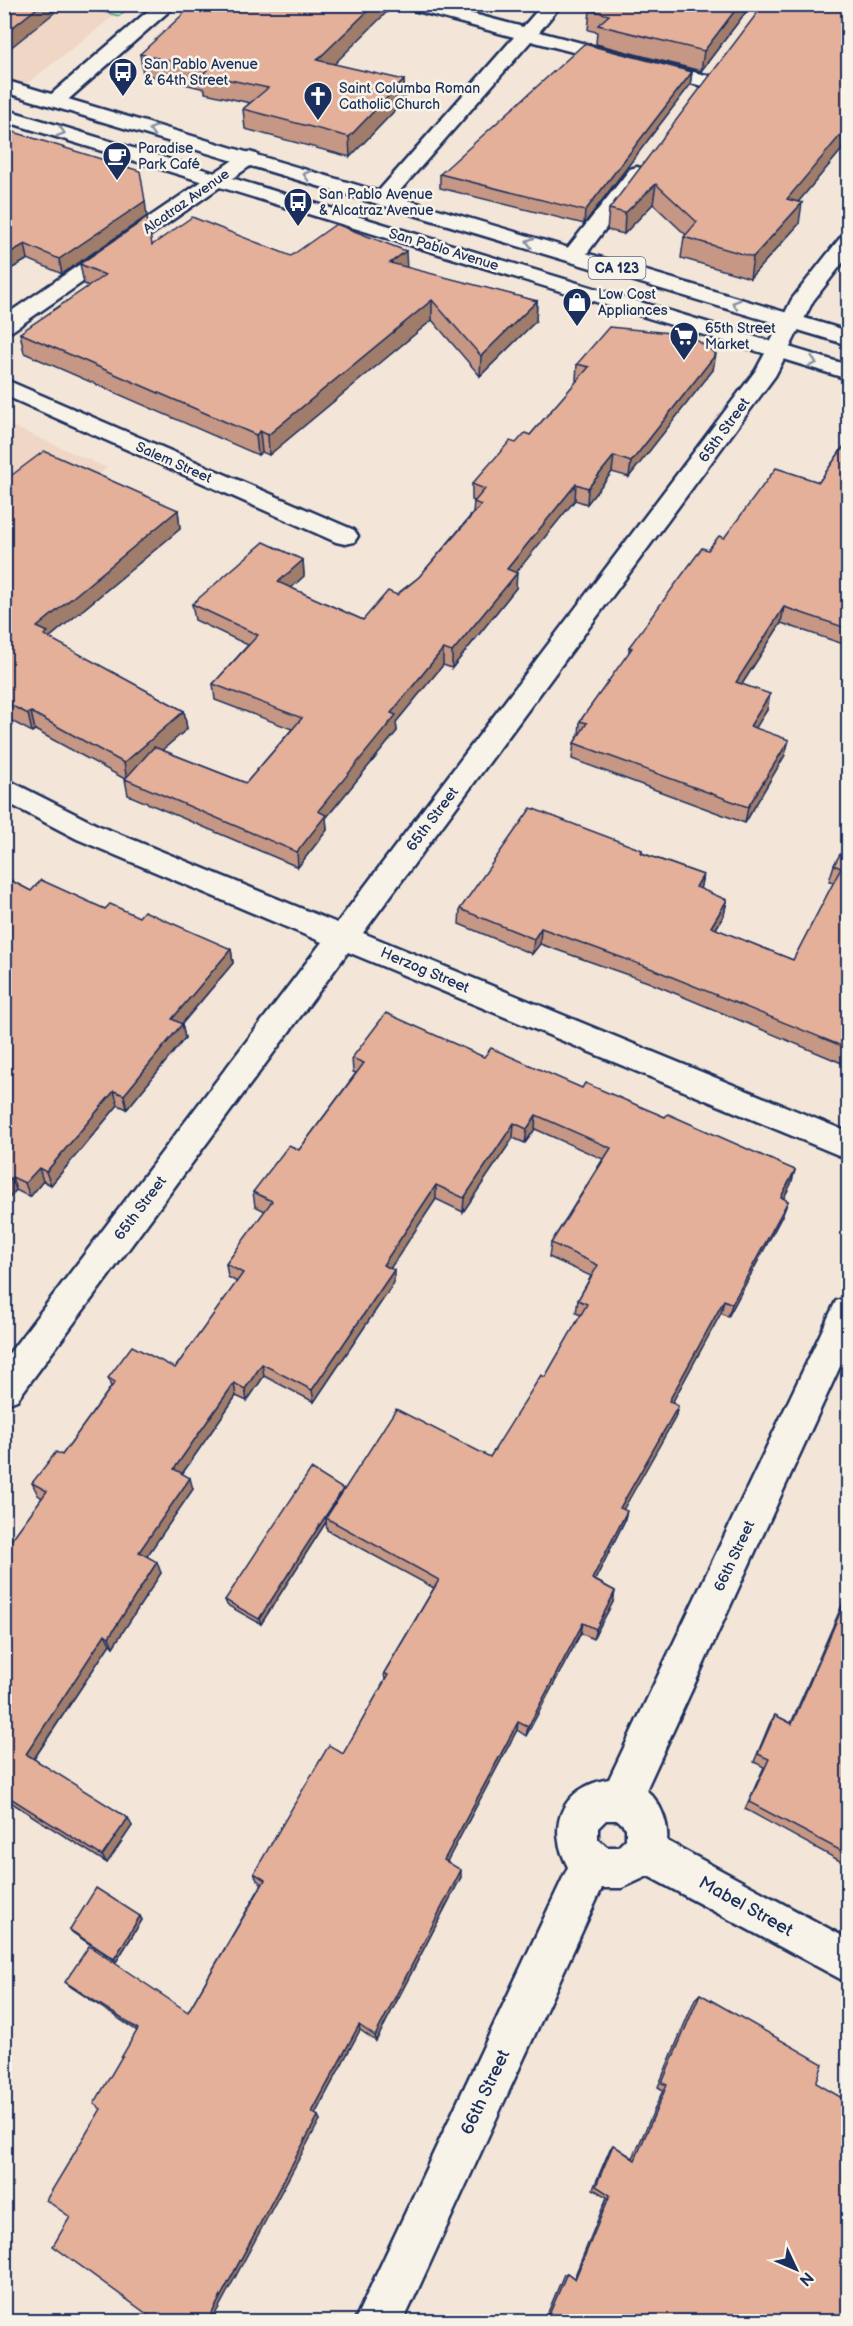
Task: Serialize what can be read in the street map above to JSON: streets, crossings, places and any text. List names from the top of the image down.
{
  "streets": {
    "street": [
      "Alcatraz Avenue",
      "San Pablo Avenue",
      "CA 123",
      "65th Street",
      "Salem Street",
      "Herzog Street",
      "66th Street",
      "Mabel Street"
    ]
  },
  "crossings": [
    ["Alcatraz Avenue", "San Pablo Avenue"],
    ["San Pablo Avenue", "65th Street"],
    ["65th Street", "Herzog Street"],
    ["66th Street", "Mabel Street"]
  ],
  "places": {
    "bus stop": ["San Pablo Avenue & 64th Street", "San Pablo Avenue & Alcatraz Avenue"],
    "church": ["Saint Columba Roman Catholic Church"],
    "cafe": ["Paradise Park Café"],
    "shop": ["Low Cost Appliances"],
    "supermarket": ["65th Street Market"]
  },
  "north": "bottom right"
}
